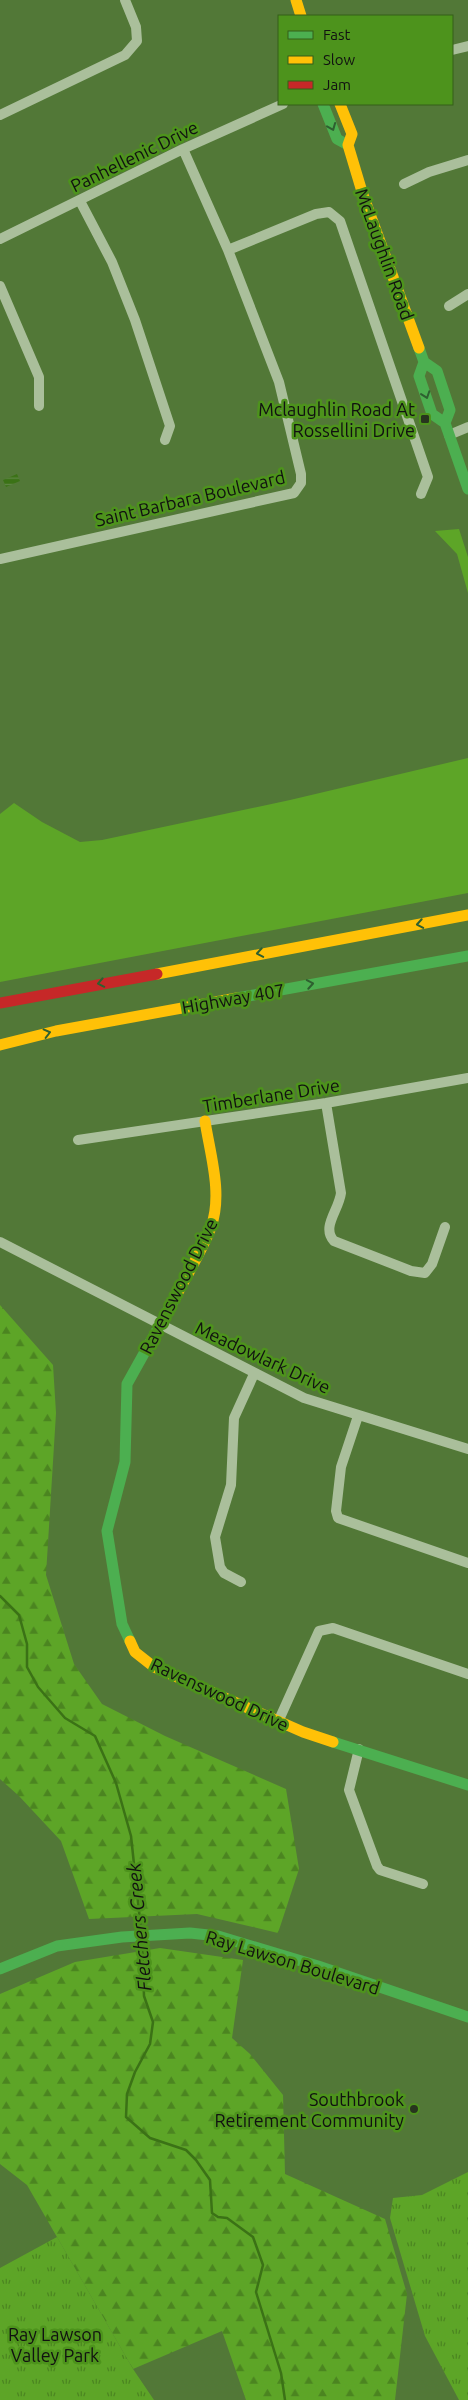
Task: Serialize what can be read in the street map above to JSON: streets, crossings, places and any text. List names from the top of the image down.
{
  "streets": {
    "main road": [
      "McLaughlin Road",
      "Highway 407",
      "Ravenswood Drive",
      "Ray Lawson Boulevard"
    ],
    "street": [
      "Panhellenic Drive",
      "Saint Barbara Boulevard",
      "Timberlane Drive",
      "Meadowlark Drive"
    ]
  },
  "crossings": [
    ["Panhellenic Drive", "Saint Barbara Boulevard"],
    ["Timberlane Drive", "Ravenswood Drive"],
    ["Ravenswood Drive", "Meadowlark Drive"]
  ],
  "water": ["Fletchers Creek"],
  "parks": ["Ray Lawson Valley Park"],
  "places": {
    "transit": ["Mclaughlin Road At Rossellini Drive"],
    "other": ["Southbrook Retirement Community"]
  },
  "legend": ["Fast", "Slow", "Jam"]
}
